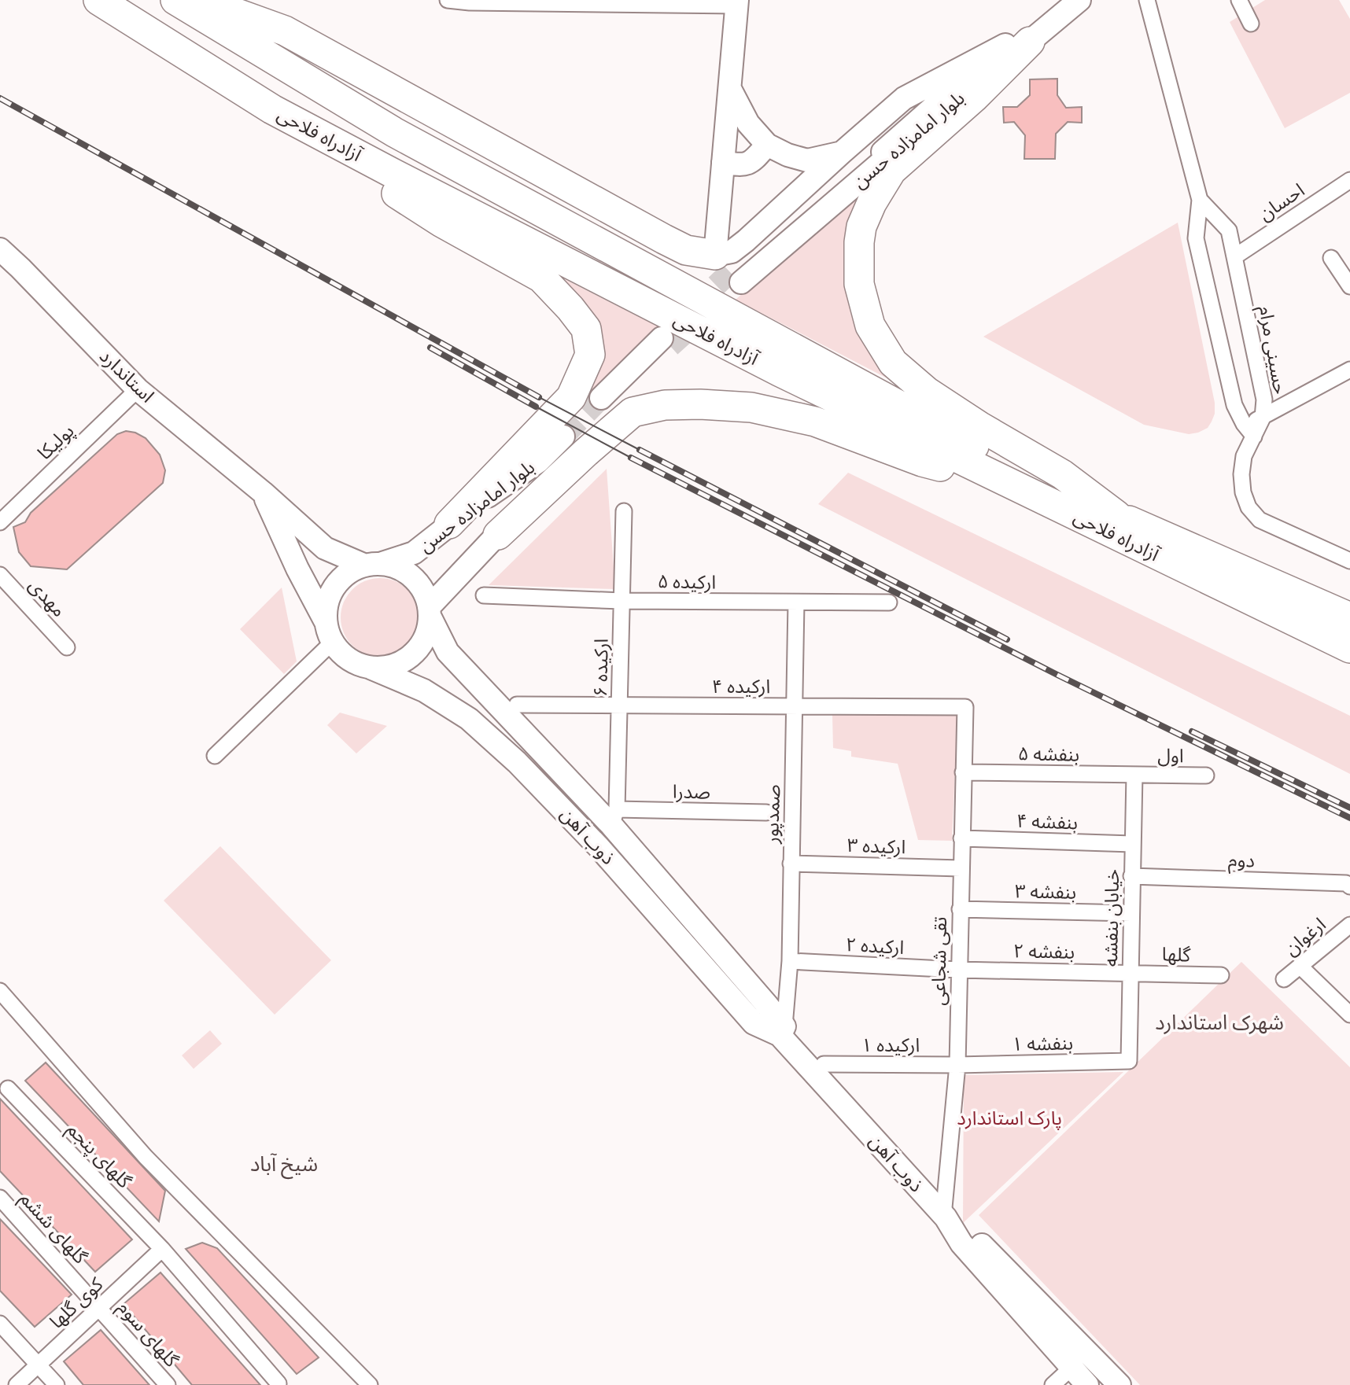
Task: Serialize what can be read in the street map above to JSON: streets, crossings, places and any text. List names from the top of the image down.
{
  "streets": {
    "highway": ["آزادراه فلاحی"],
    "main road": ["بلوار امامزاده حسن", "استاندارد", "ذوب آهن"],
    "street": [
      "احسان",
      "حسینی مرام",
      "پولیکا",
      "ارکیده ۵",
      "مهدی",
      "ارکیده ۶",
      "ارکیده ۴",
      "بنفشه ۵",
      "اول",
      "صدرا",
      "صمدپور",
      "بنفشه ۴",
      "ارکیده ۳",
      "دوم",
      "بنفشه ۳",
      "خیابان بنفشه",
      "ارغوان",
      "ارکیده ۲",
      "بنفشه ۲",
      "گلها",
      "تقی شجاعی",
      "بنفشه ۱",
      "ارکیده ۱",
      "گلهای پنجم",
      "گلهای ششم",
      "کوی گلها",
      "گلهای سوم"
    ]
  },
  "crossings": [
    ["بلوار امامزاده حسن", "استاندارد"],
    ["بلوار امامزاده حسن", "ذوب آهن"],
    ["احسان", "حسینی مرام"],
    ["استاندارد", "پولیکا"],
    ["استاندارد", "ذوب آهن"],
    ["ارکیده ۵", "ارکیده ۶"],
    ["ارکیده ۵", "صمدپور"],
    ["ارکیده ۶", "ارکیده ۴"],
    ["ارکیده ۶", "صدرا"],
    ["ارکیده ۶", "ذوب آهن"],
    ["ارکیده ۴", "صمدپور"],
    ["ارکیده ۴", "تقی شجاعی"],
    ["بنفشه ۵", "اول"],
    ["بنفشه ۵", "خیابان بنفشه"],
    ["بنفشه ۵", "تقی شجاعی"],
    ["اول", "خیابان بنفشه"],
    ["صدرا", "ذوب آهن"],
    ["صمدپور", "ذوب آهن"],
    ["صمدپور", "ارکیده ۳"],
    ["صمدپور", "ارکیده ۲"],
    ["بنفشه ۴", "خیابان بنفشه"],
    ["بنفشه ۴", "تقی شجاعی"],
    ["ذوب آهن", "تقی شجاعی"],
    ["ارکیده ۳", "تقی شجاعی"],
    ["دوم", "خیابان بنفشه"],
    ["بنفشه ۳", "خیابان بنفشه"],
    ["بنفشه ۳", "تقی شجاعی"],
    ["خیابان بنفشه", "بنفشه ۲"],
    ["خیابان بنفشه", "گلها"],
    ["خیابان بنفشه", "بنفشه ۱"],
    ["ارکیده ۲", "بنفشه ۲"],
    ["ارکیده ۲", "تقی شجاعی"],
    ["بنفشه ۲", "گلها"],
    ["بنفشه ۲", "تقی شجاعی"],
    ["تقی شجاعی", "بنفشه ۱"],
    ["تقی شجاعی", "ارکیده ۱"],
    ["بنفشه ۱", "ارکیده ۱"],
    ["گلهای پنجم", "کوی گلها"],
    ["گلهای ششم", "کوی گلها"],
    ["گلهای ششم", "گلهای سوم"],
    ["کوی گلها", "گلهای سوم"]
  ],
  "districts": ["شهرک استاندارد", "شیخ آباد"],
  "parks": ["پارک استاندارد"]
}
